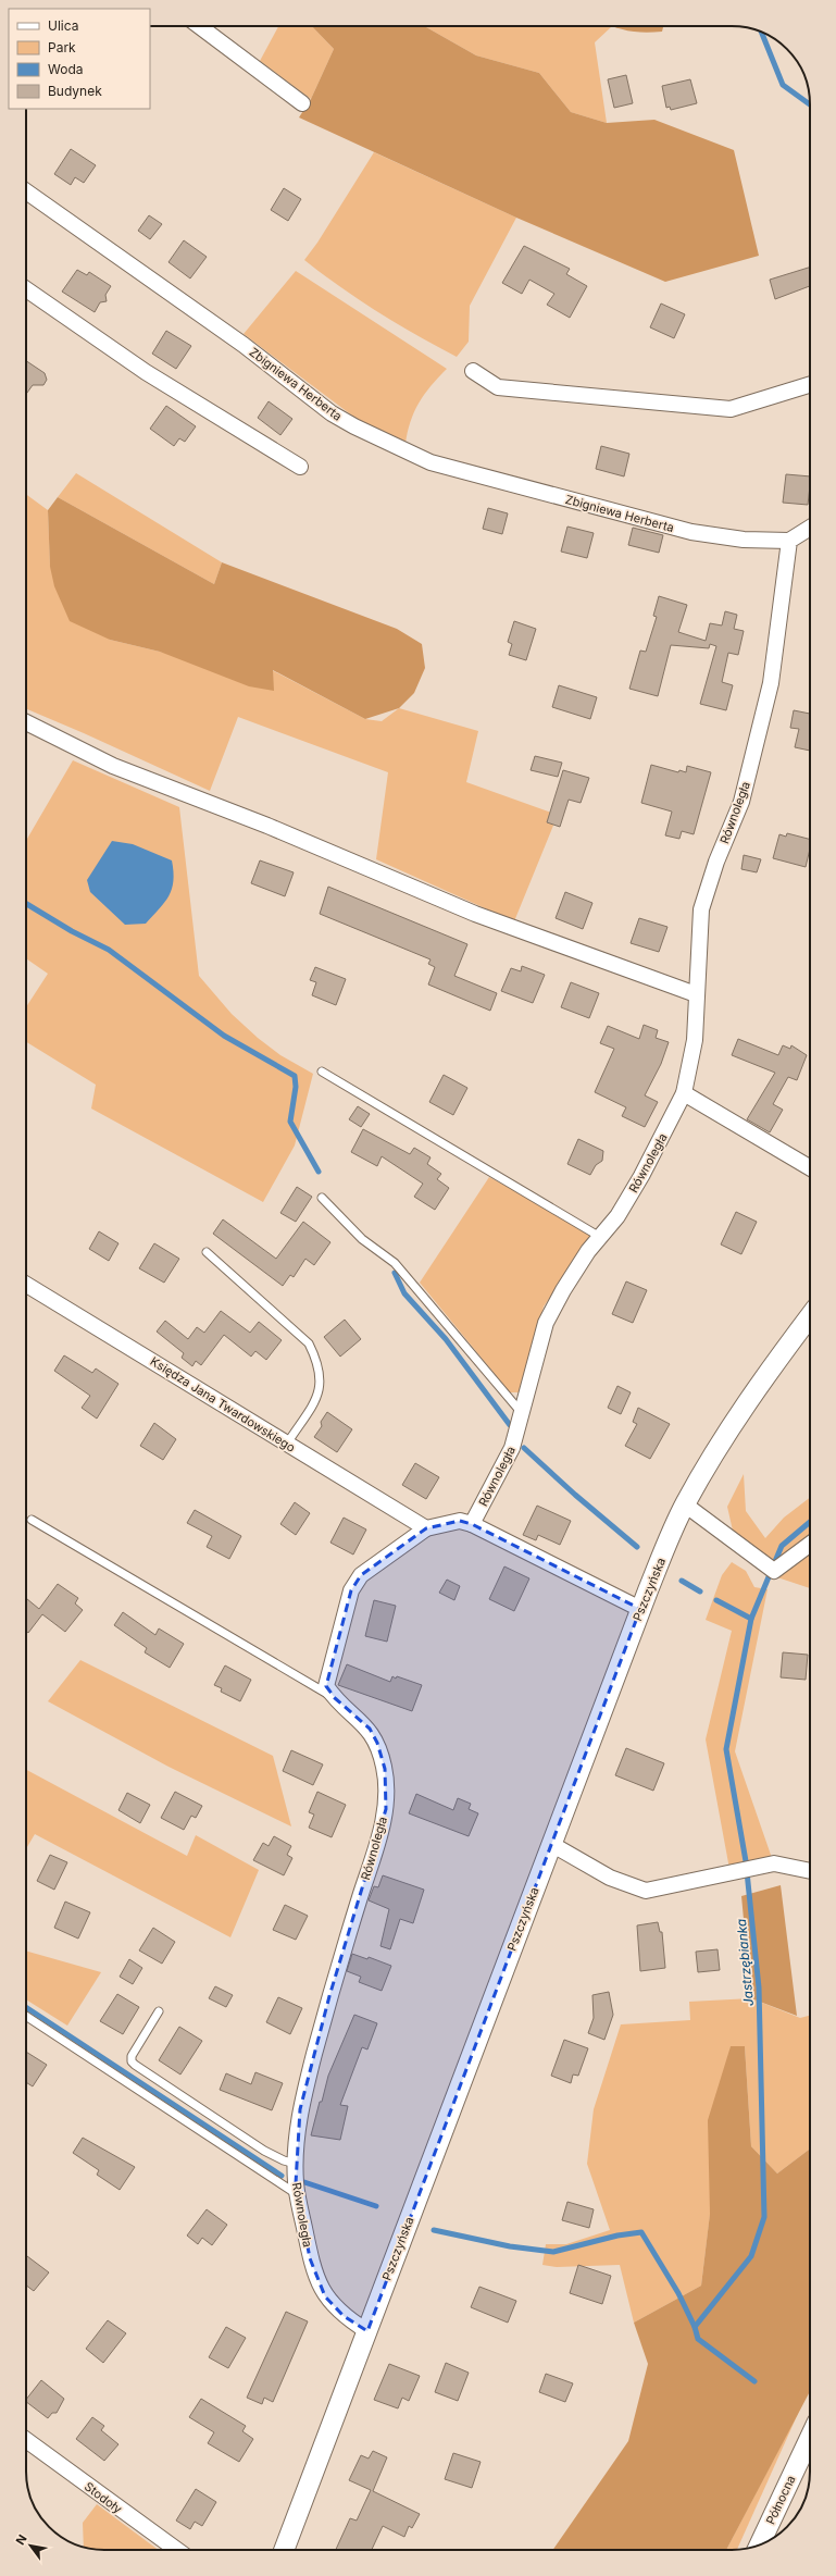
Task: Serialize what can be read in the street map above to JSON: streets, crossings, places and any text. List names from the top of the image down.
{
  "streets": {
    "street": [
      "Zbigniewa Herberta",
      "Równoległa",
      "Księdza Jana Twardowskiego",
      "Pszczyńska",
      "Stodoły",
      "Północna"
    ]
  },
  "crossings": [
    ["Zbigniewa Herberta", "Równoległa"],
    ["Równoległa", "Księdza Jana Twardowskiego"],
    ["Równoległa", "Pszczyńska"]
  ],
  "water": ["Jastrzębianka"],
  "legend": [
    "Ulica",
    "Park",
    "Woda",
    "Budynek"
  ],
  "north": "top left"
}
